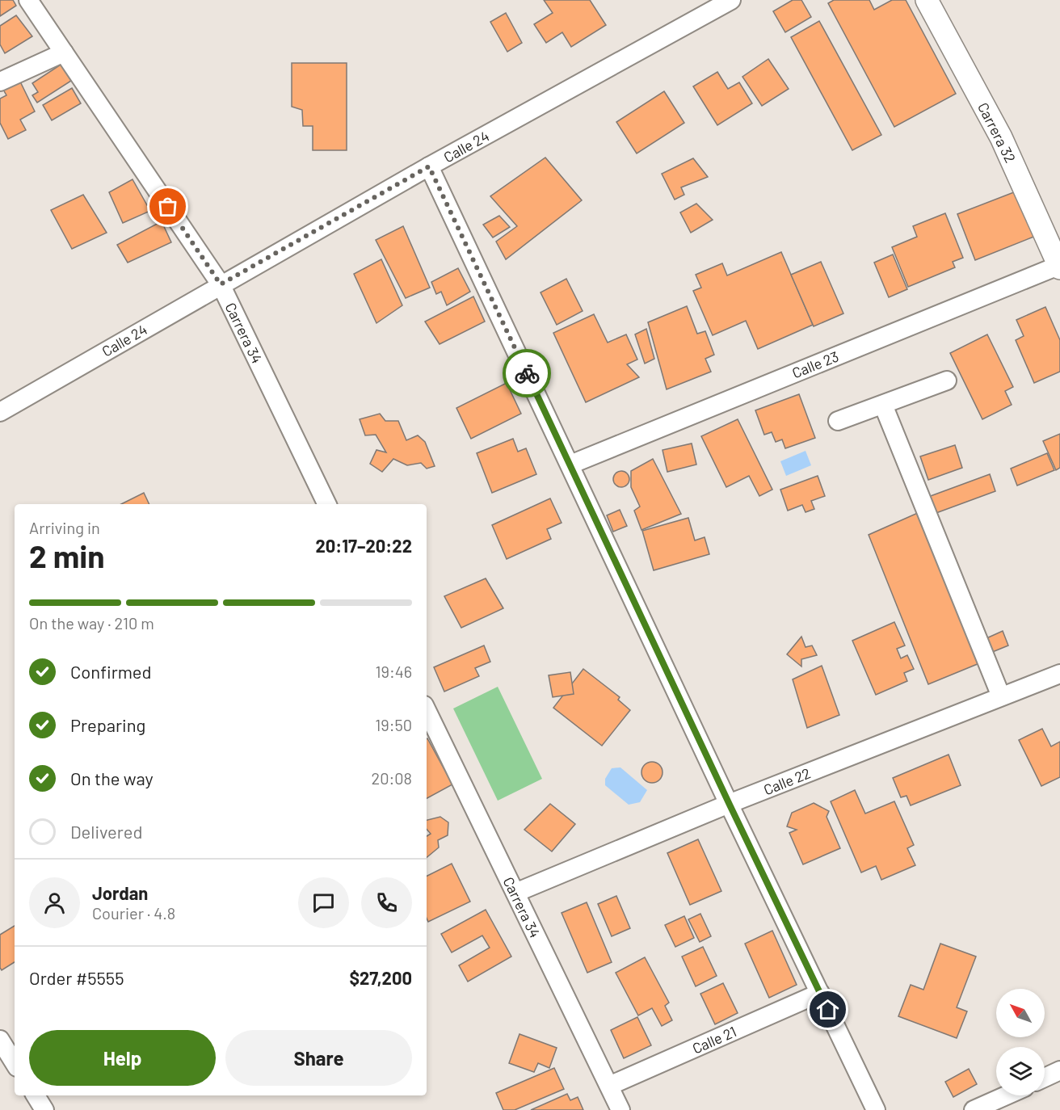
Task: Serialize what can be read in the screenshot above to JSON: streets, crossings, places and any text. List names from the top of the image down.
{
  "streets": {
    "street": [
      "Carrera 32",
      "Calle 24",
      "Carrera 34",
      "Calle 23",
      "Calle 22",
      "Calle 21"
    ]
  },
  "crossings": [
    ["Carrera 32", "Calle 23"],
    ["Calle 24", "Carrera 34"],
    ["Carrera 34", "Calle 22"],
    ["Carrera 34", "Calle 21"]
  ],
  "north": "top left",
  "page": {
    "heading": ["2 min", "Arriving in", "20:17–20:22"],
    "panel": [
      "Jordan",
      "Courier · 4.8",
      "Order #5555",
      "$27,200"
    ],
    "bar": "On the way · 210 m",
    "list": [
      ["Confirmed", "19:46"],
      ["Preparing", "19:50"],
      ["On the way", "20:08"],
      "Delivered"
    ],
    "buttons": ["Help", "Share"]
  }
}
